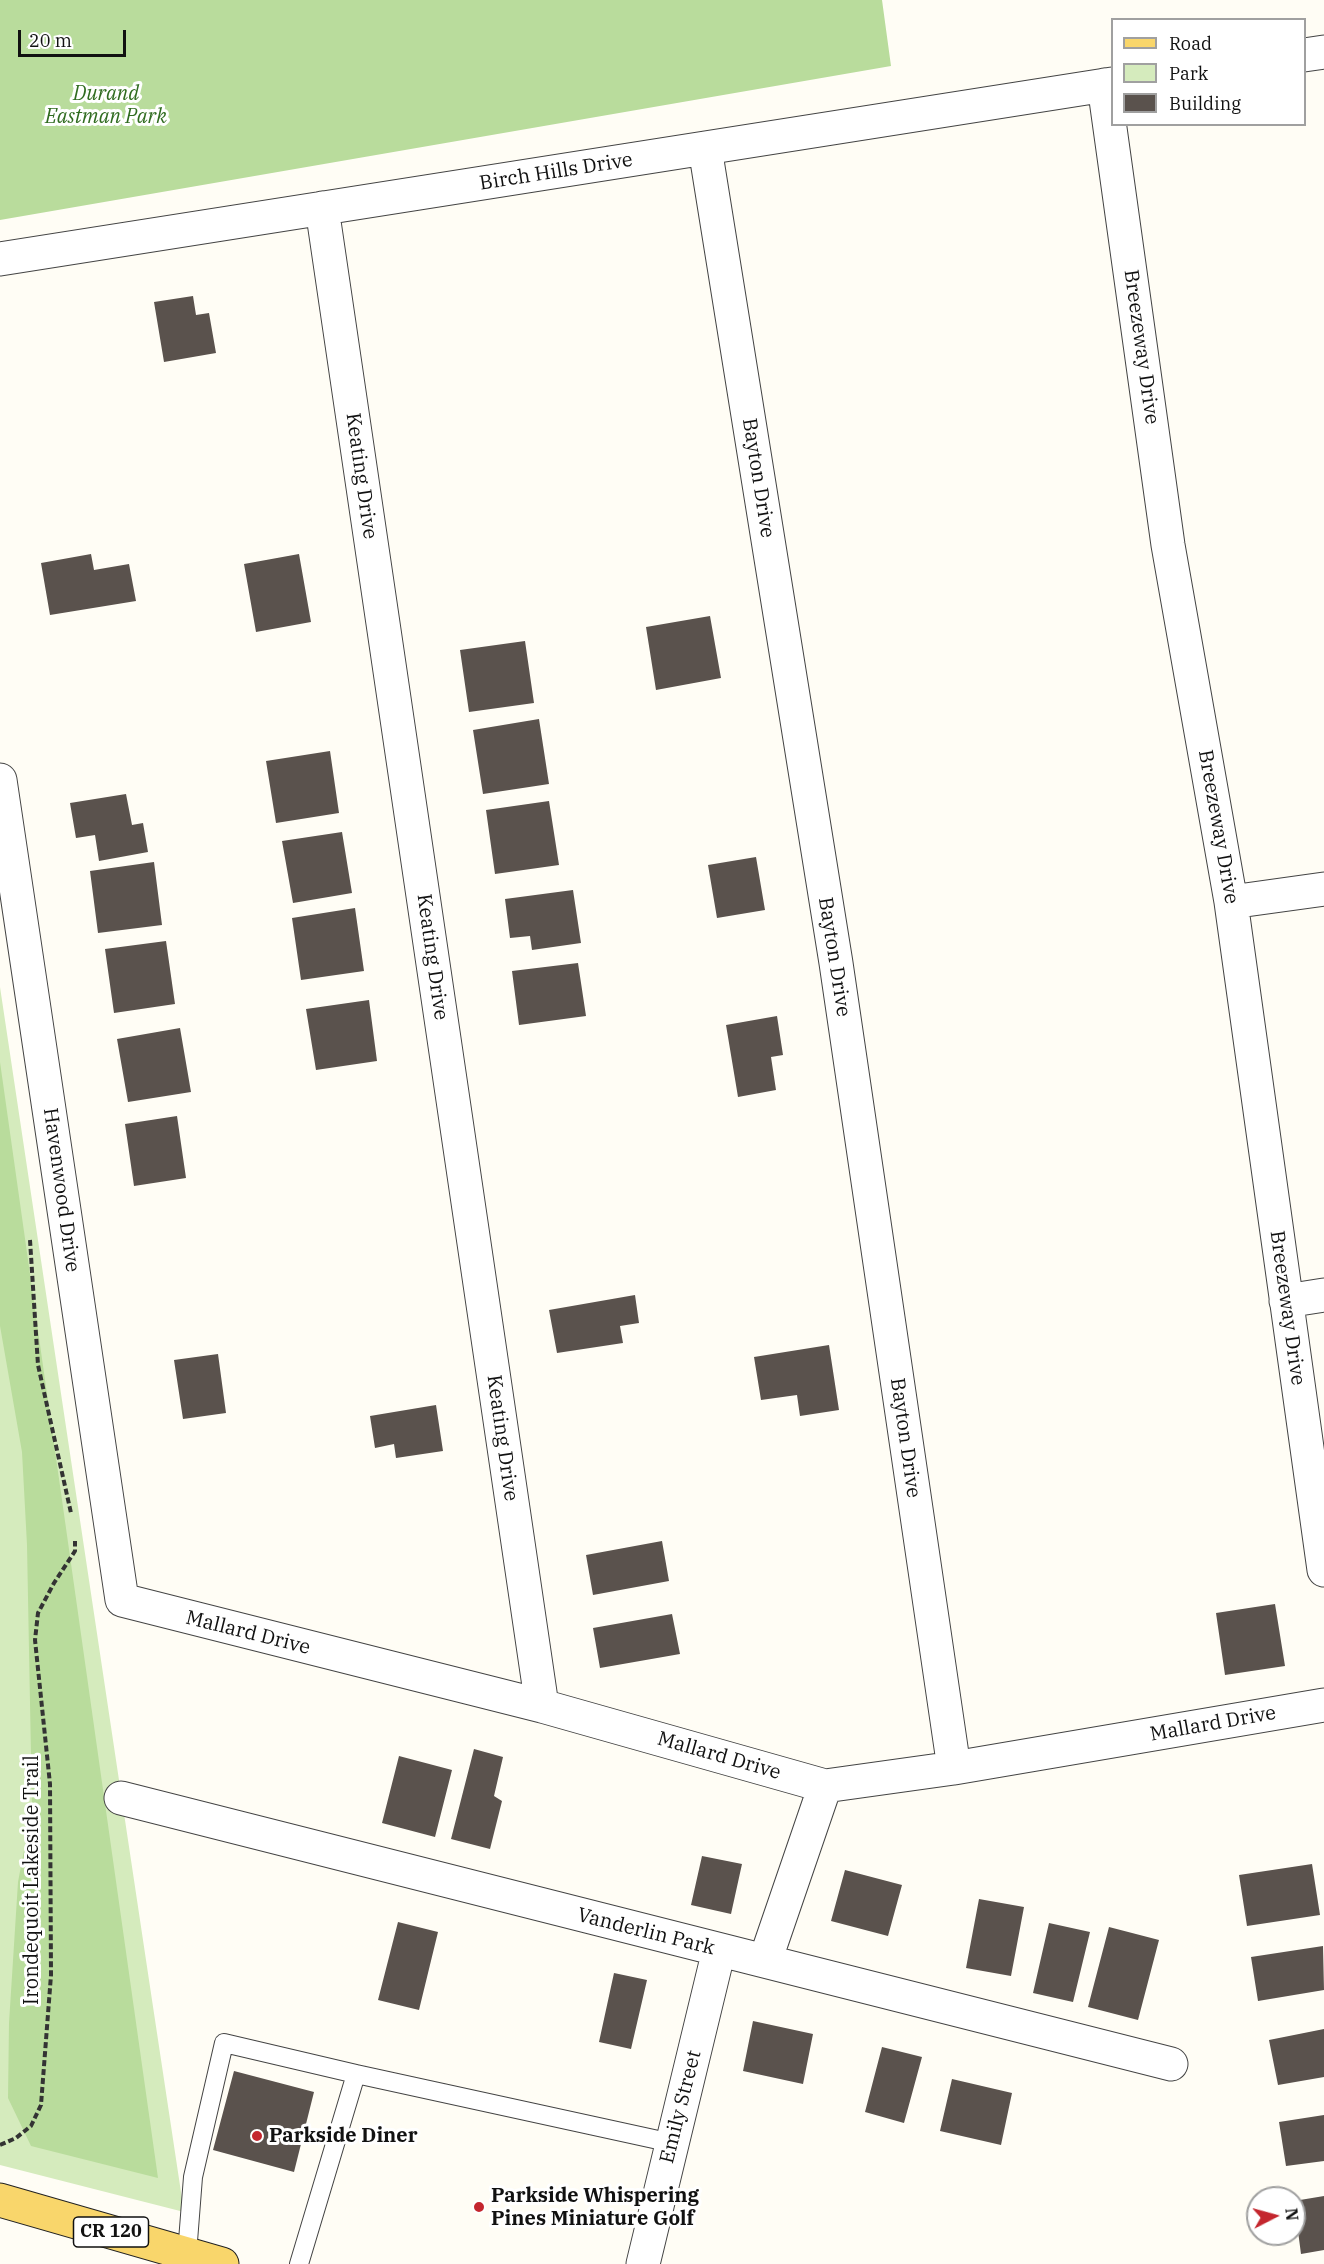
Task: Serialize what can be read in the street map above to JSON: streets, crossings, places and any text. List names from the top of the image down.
{
  "streets": {
    "main road": ["CR 120"],
    "street": [
      "Birch Hills Drive",
      "Breezeway Drive",
      "Keating Drive",
      "Bayton Drive",
      "Havenwood Drive",
      "Mallard Drive",
      "Vanderlin Park",
      "Emily Street"
    ],
    "path": ["Irondequoit Lakeside Trail"]
  },
  "crossings": [
    ["Birch Hills Drive", "Breezeway Drive"],
    ["Birch Hills Drive", "Keating Drive"],
    ["Birch Hills Drive", "Bayton Drive"],
    ["Keating Drive", "Mallard Drive"],
    ["Bayton Drive", "Mallard Drive"],
    ["Havenwood Drive", "Mallard Drive"],
    ["Vanderlin Park", "Emily Street"]
  ],
  "parks": ["Durand Eastman Park"],
  "places": ["Parkside Diner", "Parkside Whispering Pines Miniature Golf"],
  "legend": ["Road", "Park", "Building"],
  "scale_bar": "20 m",
  "north": "right"
}
